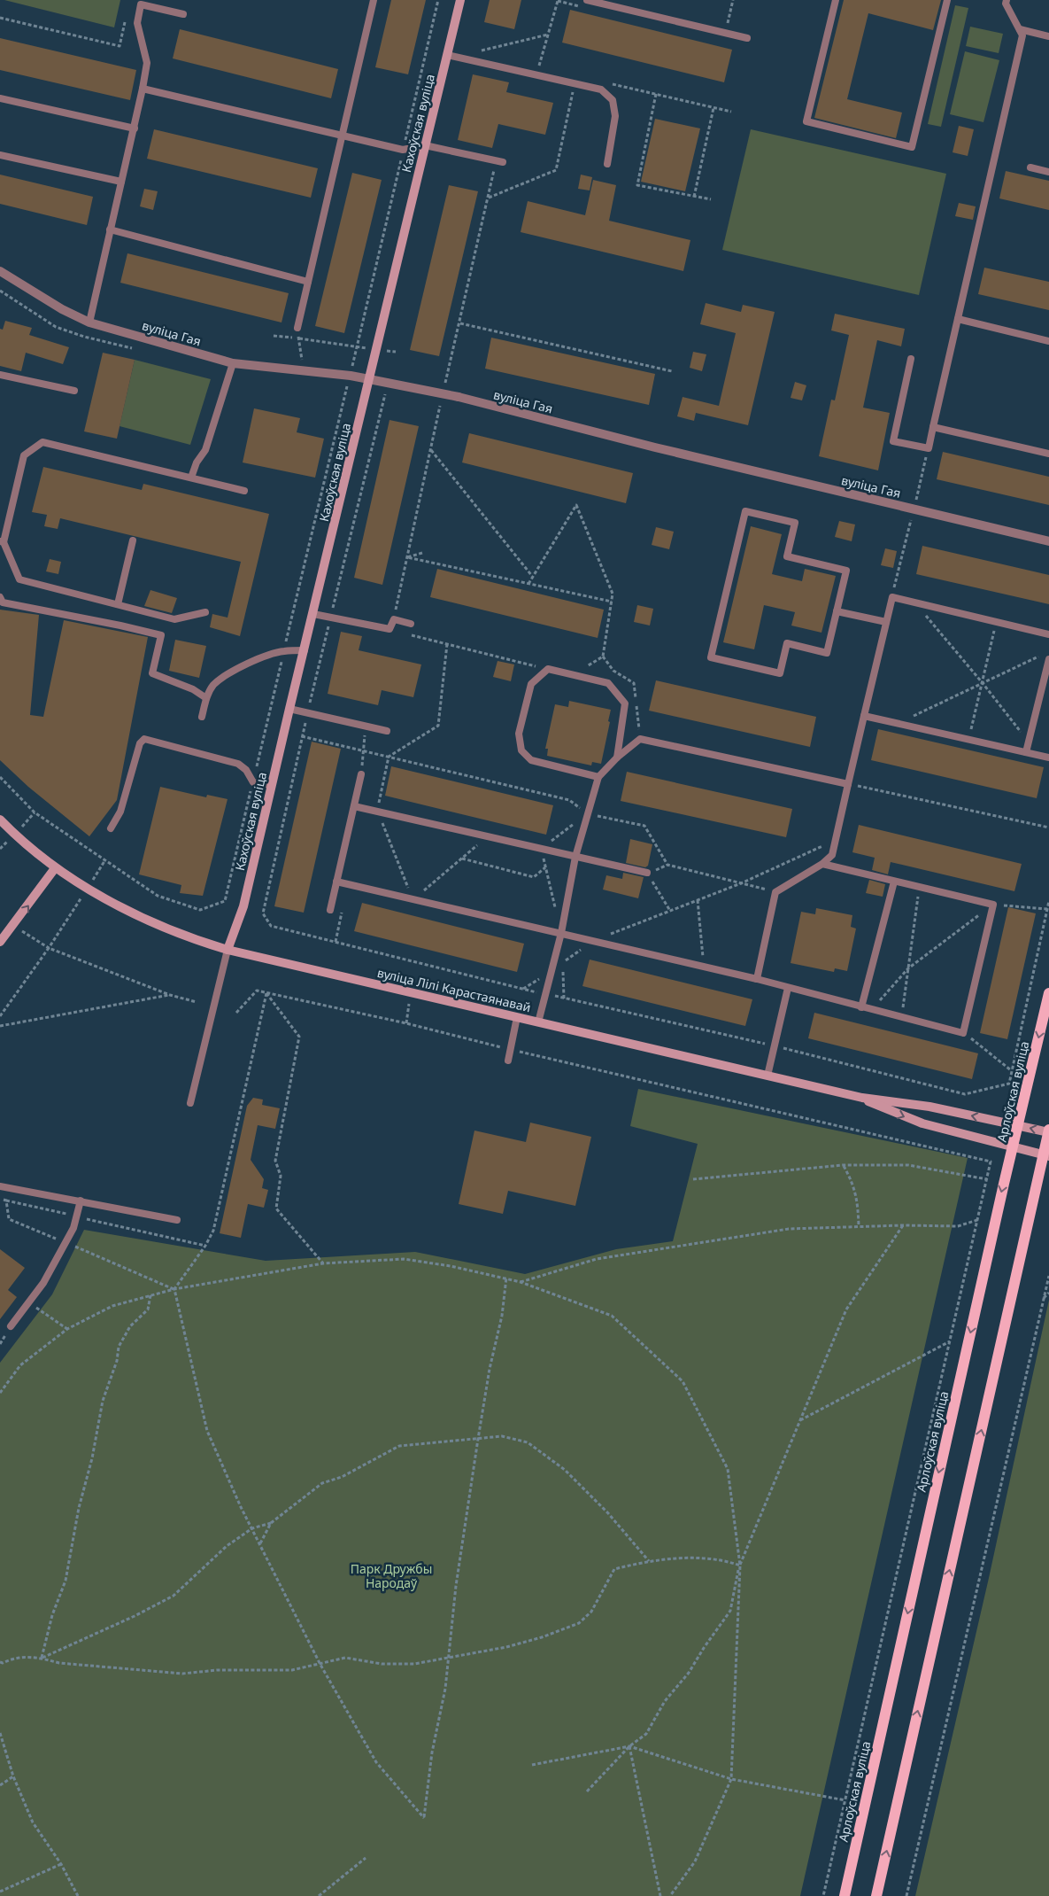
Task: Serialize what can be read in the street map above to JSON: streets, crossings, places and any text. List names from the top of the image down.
{
  "streets": {
    "main road": ["Кахоўская вуліца", "вуліца Лілі Карастаянавай", "Арлоўская вуліца"],
    "street": ["вуліца Гая"]
  },
  "crossings": [
    ["Кахоўская вуліца", "вуліца Гая"],
    ["Кахоўская вуліца", "вуліца Лілі Карастаянавай"],
    ["вуліца Лілі Карастаянавай", "Арлоўская вуліца"]
  ],
  "parks": ["Парк Дружбы Народаў"]
}
